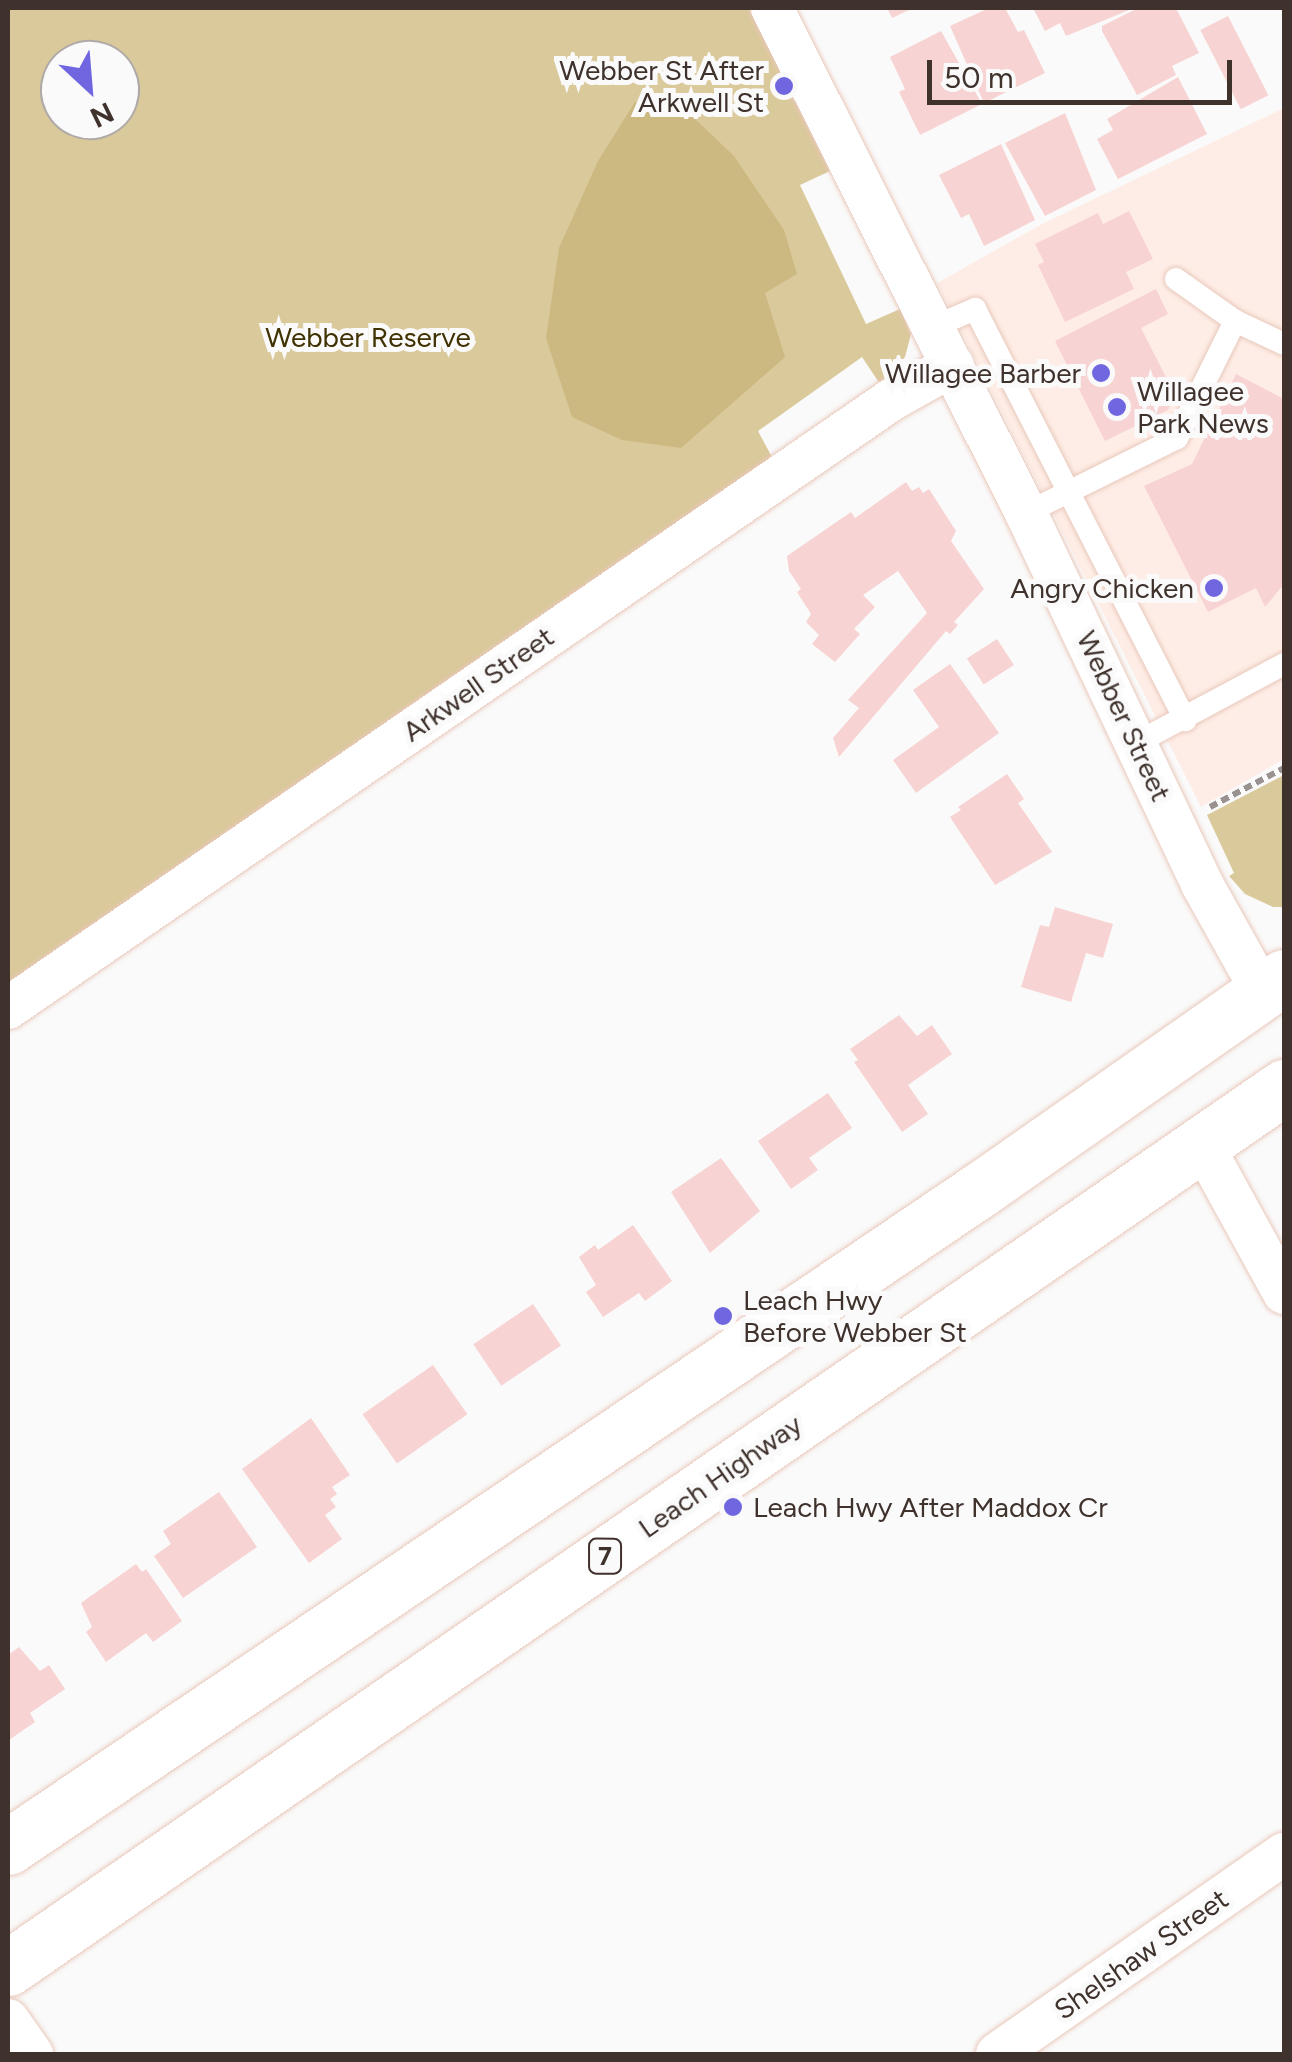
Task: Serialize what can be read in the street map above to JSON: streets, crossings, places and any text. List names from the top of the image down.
{
  "streets": {
    "highway": ["Leach Highway", "7"],
    "street": ["Arkwell Street", "Webber Street", "Shelshaw Street"]
  },
  "crossings": [
    ["Arkwell Street", "Webber Street"]
  ],
  "parks": ["Webber Reserve"],
  "places": [
    "Webber St After Arkwell St",
    "Willagee Barber",
    "Willagee Park News",
    "Angry Chicken",
    "Leach Hwy Before Webber St",
    "Leach Hwy After Maddox Cr"
  ],
  "scale_bar": "50 m",
  "north": "bottom right"
}
